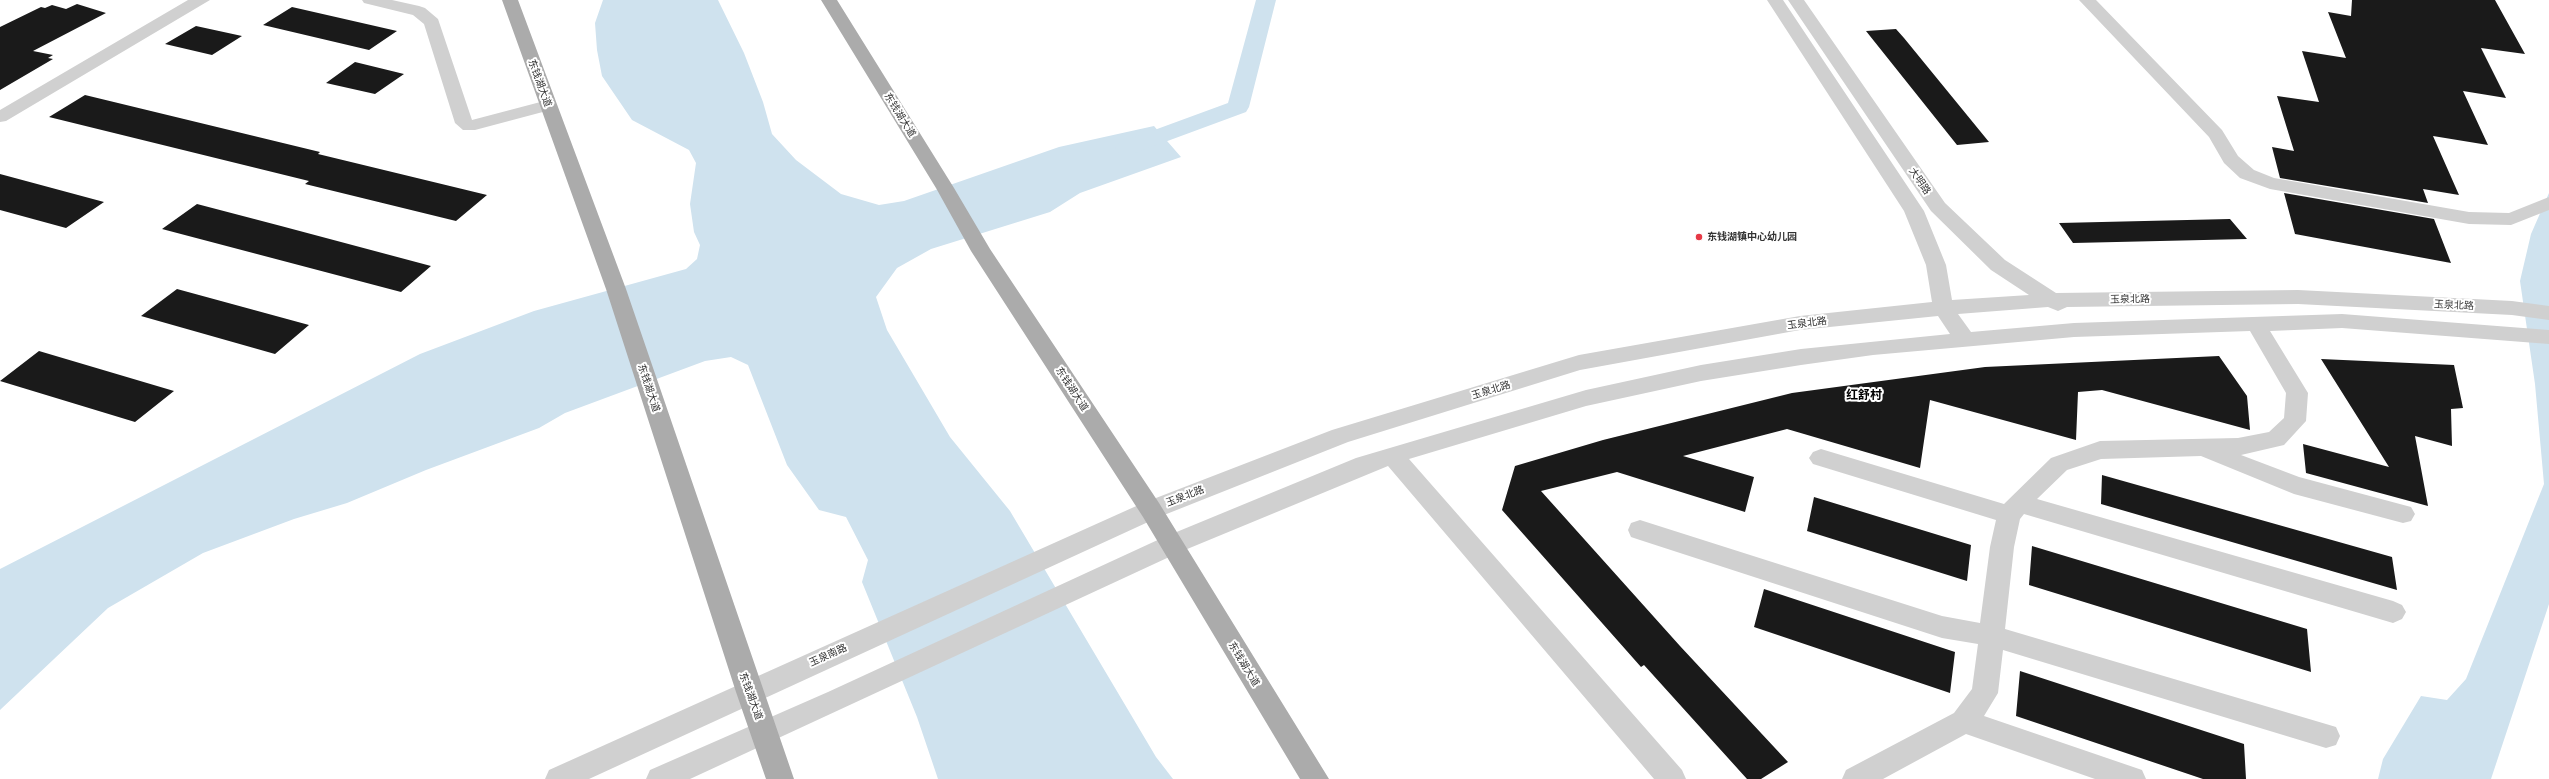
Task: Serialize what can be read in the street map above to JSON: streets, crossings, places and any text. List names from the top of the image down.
{
  "streets": {
    "main road": ["东钱湖大道"],
    "street": ["大明路", "玉泉北路", "玉泉南路"]
  },
  "crossings": [
    ["东钱湖大道", "玉泉北路"],
    ["东钱湖大道", "玉泉南路"],
    ["大明路", "玉泉北路"],
    ["玉泉北路", "玉泉南路"]
  ],
  "districts": ["红舒村"],
  "places": ["东钱湖镇中心幼儿园"]
}
